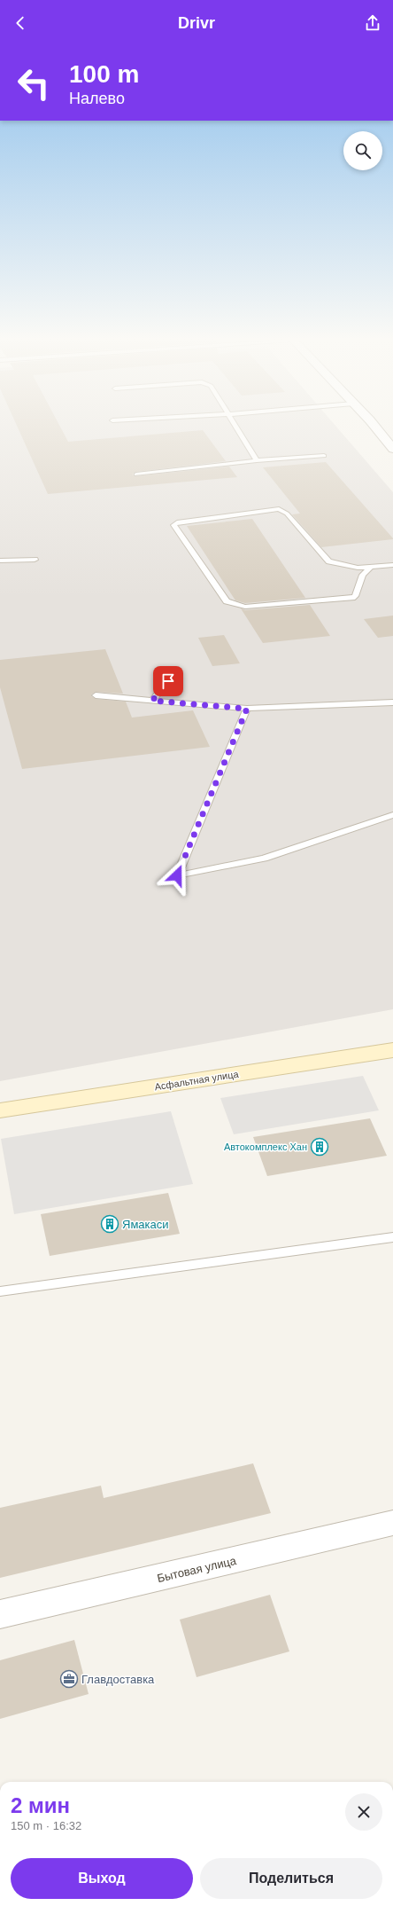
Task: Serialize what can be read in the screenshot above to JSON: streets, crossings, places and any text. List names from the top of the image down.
{
  "streets": {
    "main road": ["Асфальтная улица"],
    "street": ["Бытовая улица"]
  },
  "places": {
    "building": ["Автокомплекс Хан", "Ямакаси"],
    "office": ["Главдоставка"]
  },
  "page": {
    "header": "Drivr",
    "turn": ["100 m", "Налево"],
    "heading": ["2 мин", "150 m · 16:32"],
    "buttons": ["Выход", "Поделиться"]
  }
}
